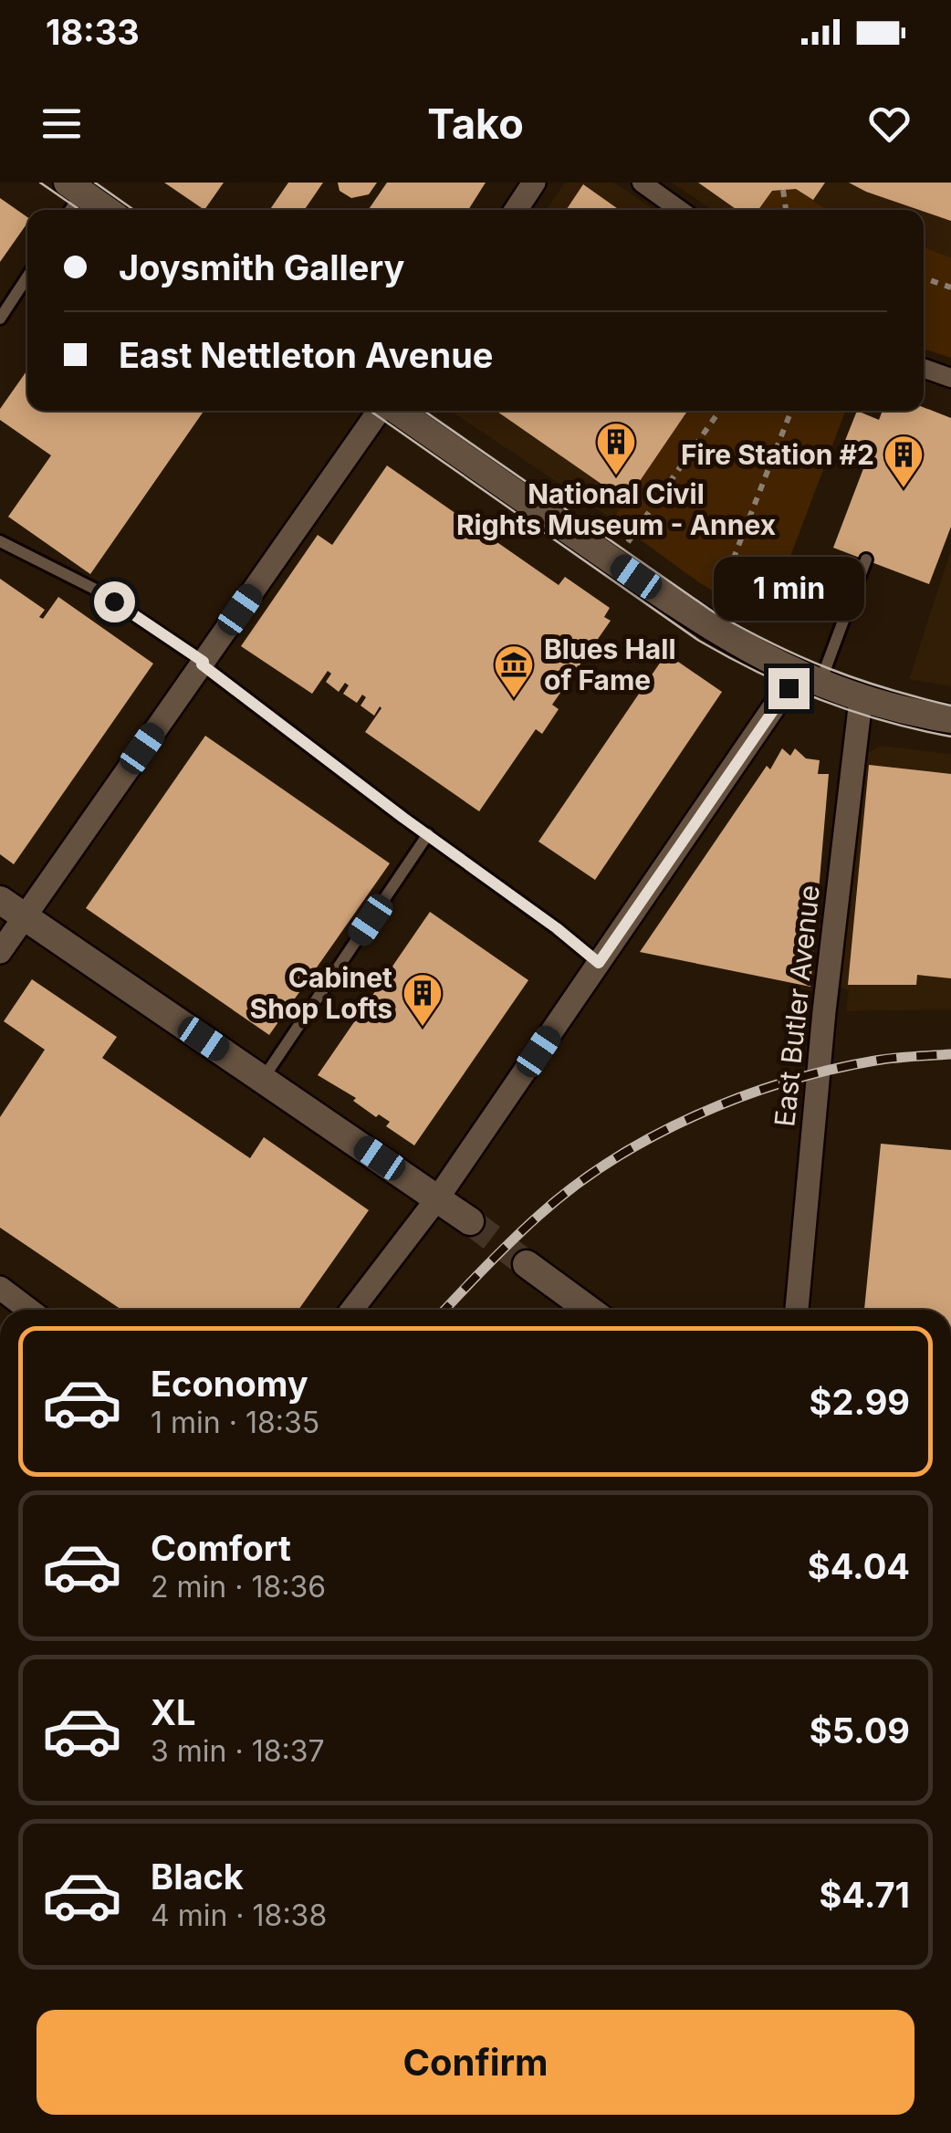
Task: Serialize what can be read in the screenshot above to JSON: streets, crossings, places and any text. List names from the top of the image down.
{
  "streets": {
    "street": ["East Butler Avenue"]
  },
  "places": {
    "building": ["National Civil Rights Museum - Annex", "Fire Station #2", "Cabinet Shop Lofts"],
    "museum": ["Blues Hall of Fame"]
  },
  "page": {
    "status": "18:33",
    "header": "Tako",
    "banner": ["Joysmith Gallery", "East Nettleton Avenue"],
    "bubble": "1 min",
    "list": [
      {
        "name": "Economy",
        "note": "1 min · 18:35",
        "value": "$2.99"
      },
      {
        "name": "Comfort",
        "note": "2 min · 18:36",
        "value": "$4.04"
      },
      {
        "name": "XL",
        "note": "3 min · 18:37",
        "value": "$5.09"
      },
      {
        "name": "Black",
        "note": "4 min · 18:38",
        "value": "$4.71"
      }
    ],
    "buttons": "Confirm"
  }
}
